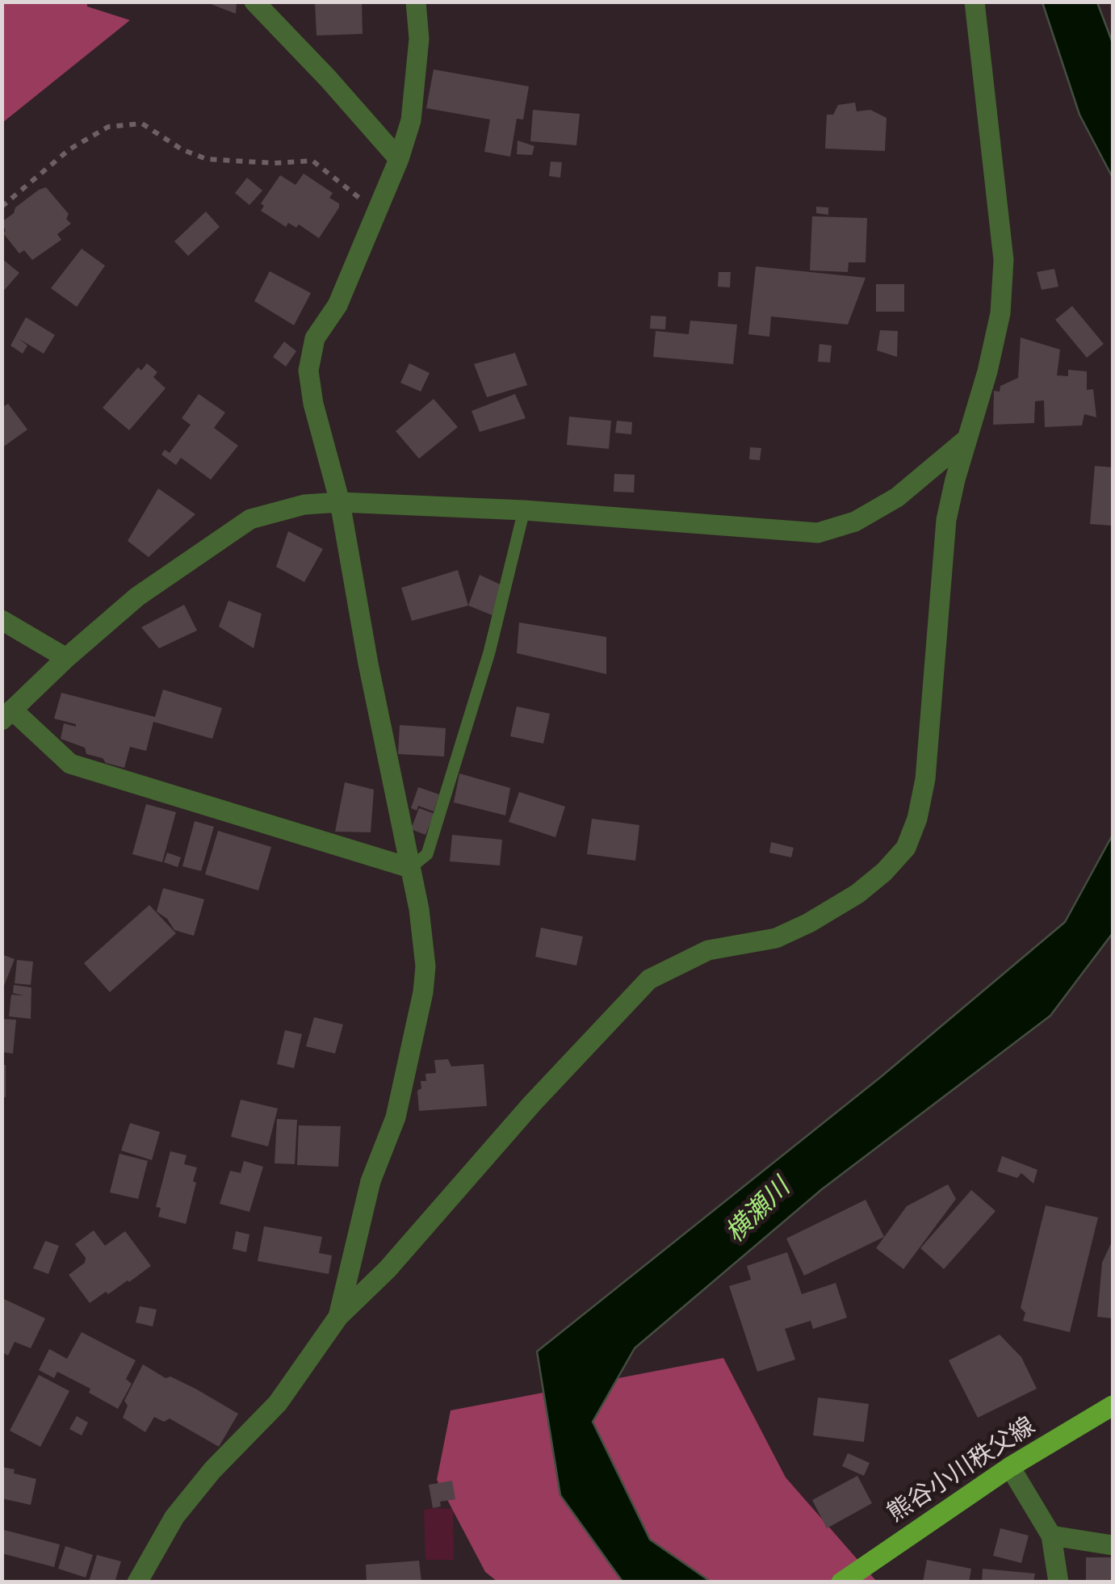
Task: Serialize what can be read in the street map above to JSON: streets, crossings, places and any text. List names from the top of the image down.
{
  "streets": {
    "main road": ["熊谷小川秩父線"]
  },
  "water": ["横瀬川"]
}
